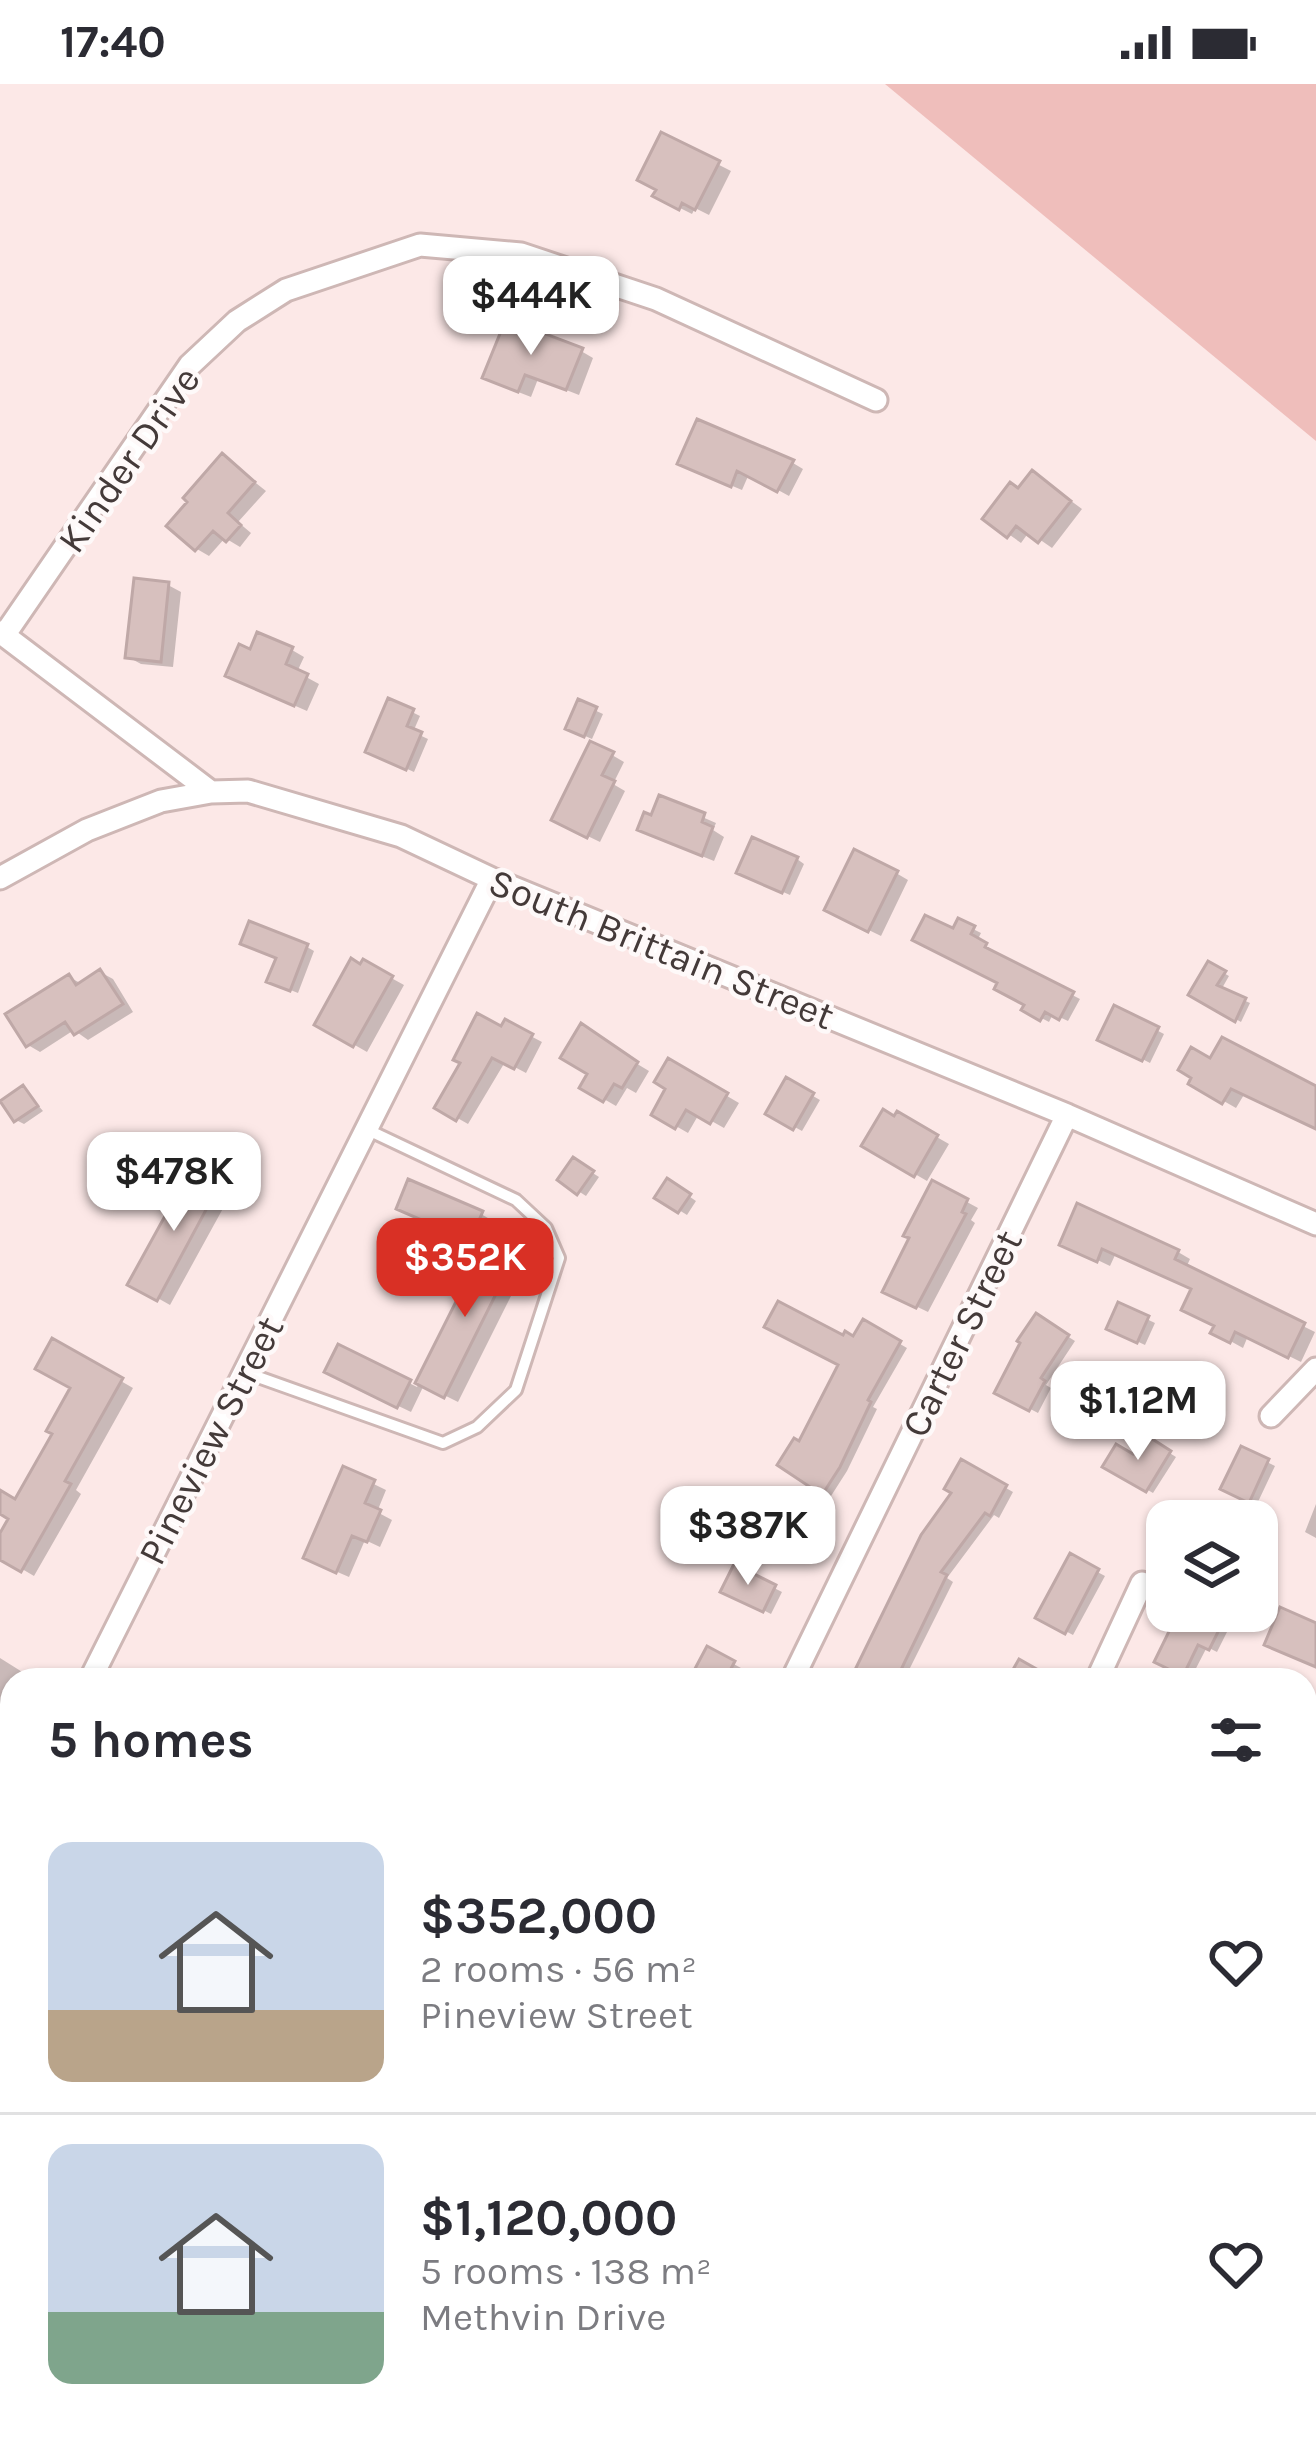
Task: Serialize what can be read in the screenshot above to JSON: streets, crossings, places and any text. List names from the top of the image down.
{
  "streets": {
    "street": [
      "Kinder Drive",
      "South Brittain Street",
      "Carter Street",
      "Pineview Street"
    ]
  },
  "crossings": [
    ["South Brittain Street", "Carter Street"],
    ["South Brittain Street", "Pineview Street"]
  ],
  "page": {
    "status": "17:40",
    "price": [
      "$444K",
      "$478K",
      "$352K",
      "$1.12M",
      "$387K"
    ],
    "heading": "5 homes",
    "list": [
      {
        "name": "$352,000",
        "note": "2 rooms · 56 m² · Pineview Street"
      },
      {
        "name": "$1,120,000",
        "note": "5 rooms · 138 m² · Methvin Drive"
      }
    ]
  }
}
